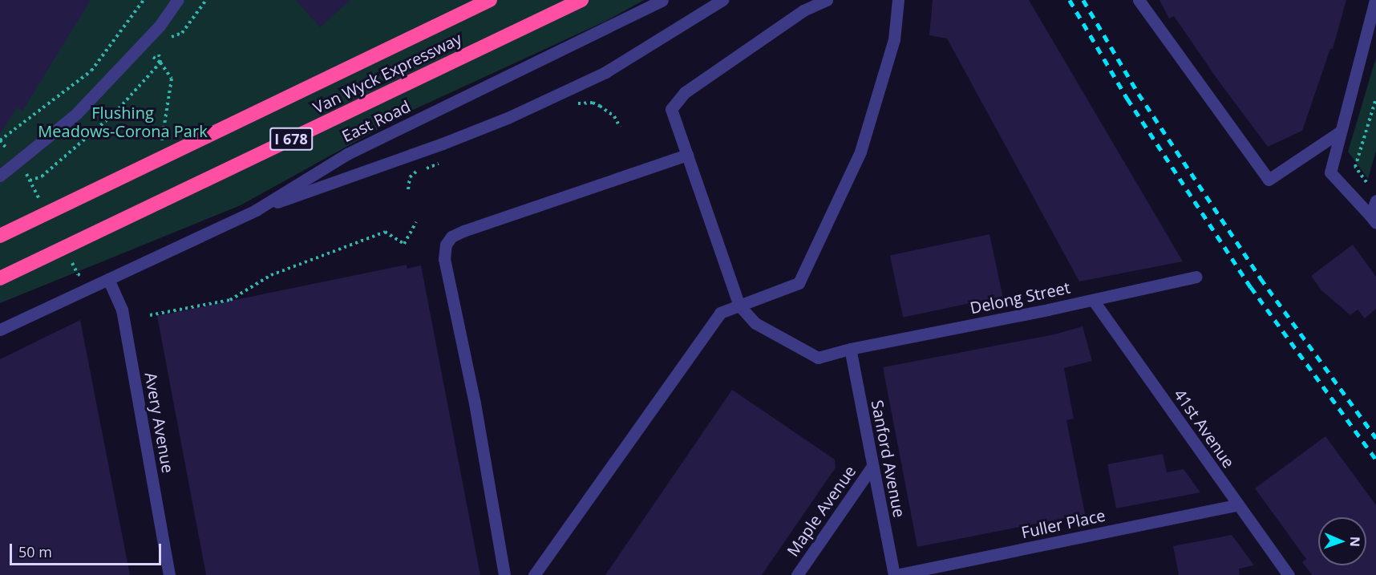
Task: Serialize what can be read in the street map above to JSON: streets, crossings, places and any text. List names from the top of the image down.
{
  "streets": {
    "highway": ["Van Wyck Expressway", "I 678"],
    "street": [
      "East Road",
      "Delong Street",
      "Avery Avenue",
      "41st Avenue",
      "Sanford Avenue",
      "Maple Avenue",
      "Fuller Place"
    ]
  },
  "crossings": [
    ["East Road", "Avery Avenue"],
    ["Delong Street", "41st Avenue"],
    ["Delong Street", "Sanford Avenue"],
    ["41st Avenue", "Fuller Place"],
    ["Sanford Avenue", "Maple Avenue"],
    ["Sanford Avenue", "Fuller Place"]
  ],
  "parks": ["Flushing Meadows-Corona Park"],
  "scale_bar": "50 m",
  "north": "right"
}
